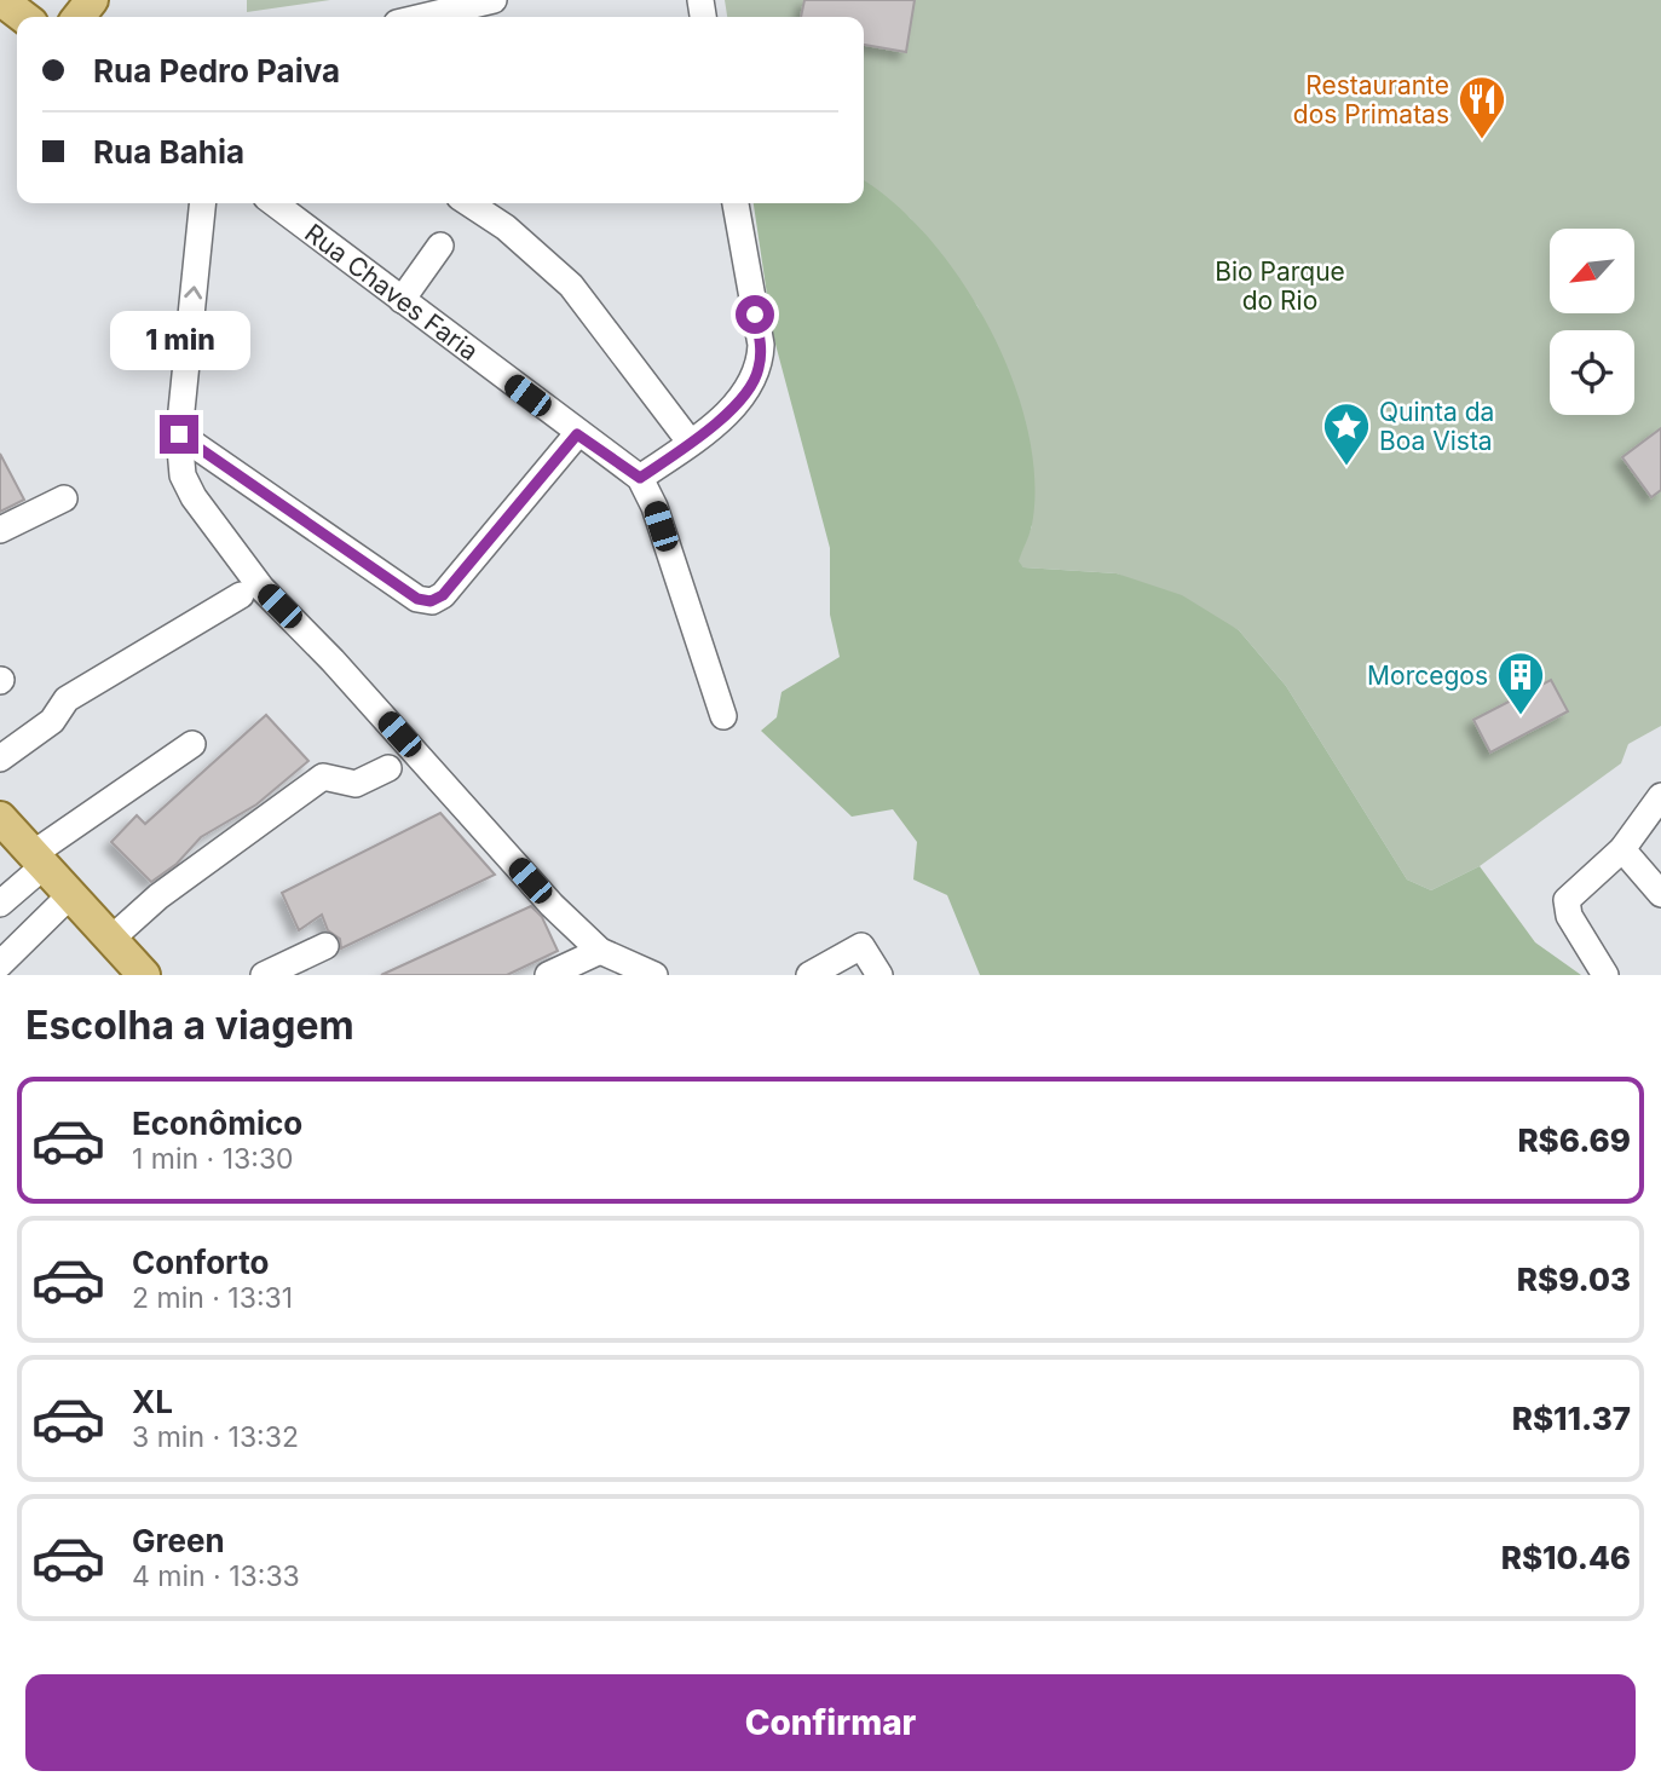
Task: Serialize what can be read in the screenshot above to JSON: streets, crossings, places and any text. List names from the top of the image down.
{
  "streets": {
    "street": ["Rua Chaves Faria"]
  },
  "parks": ["Bio Parque do Rio"],
  "places": {
    "restaurant": ["Restaurante dos Primatas"],
    "place": ["Quinta da Boa Vista"],
    "building": ["Morcegos"]
  },
  "north": "bottom left",
  "page": {
    "banner": ["Rua Pedro Paiva", "Rua Bahia"],
    "bubble": "1 min",
    "heading": "Escolha a viagem",
    "list": [
      {
        "name": "Econômico",
        "note": "1 min · 13:30",
        "value": "R$6.69"
      },
      {
        "name": "Conforto",
        "note": "2 min · 13:31",
        "value": "R$9.03"
      },
      {
        "name": "XL",
        "note": "3 min · 13:32",
        "value": "R$11.37"
      },
      {
        "name": "Green",
        "note": "4 min · 13:33",
        "value": "R$10.46"
      }
    ],
    "buttons": "Confirmar"
  }
}
